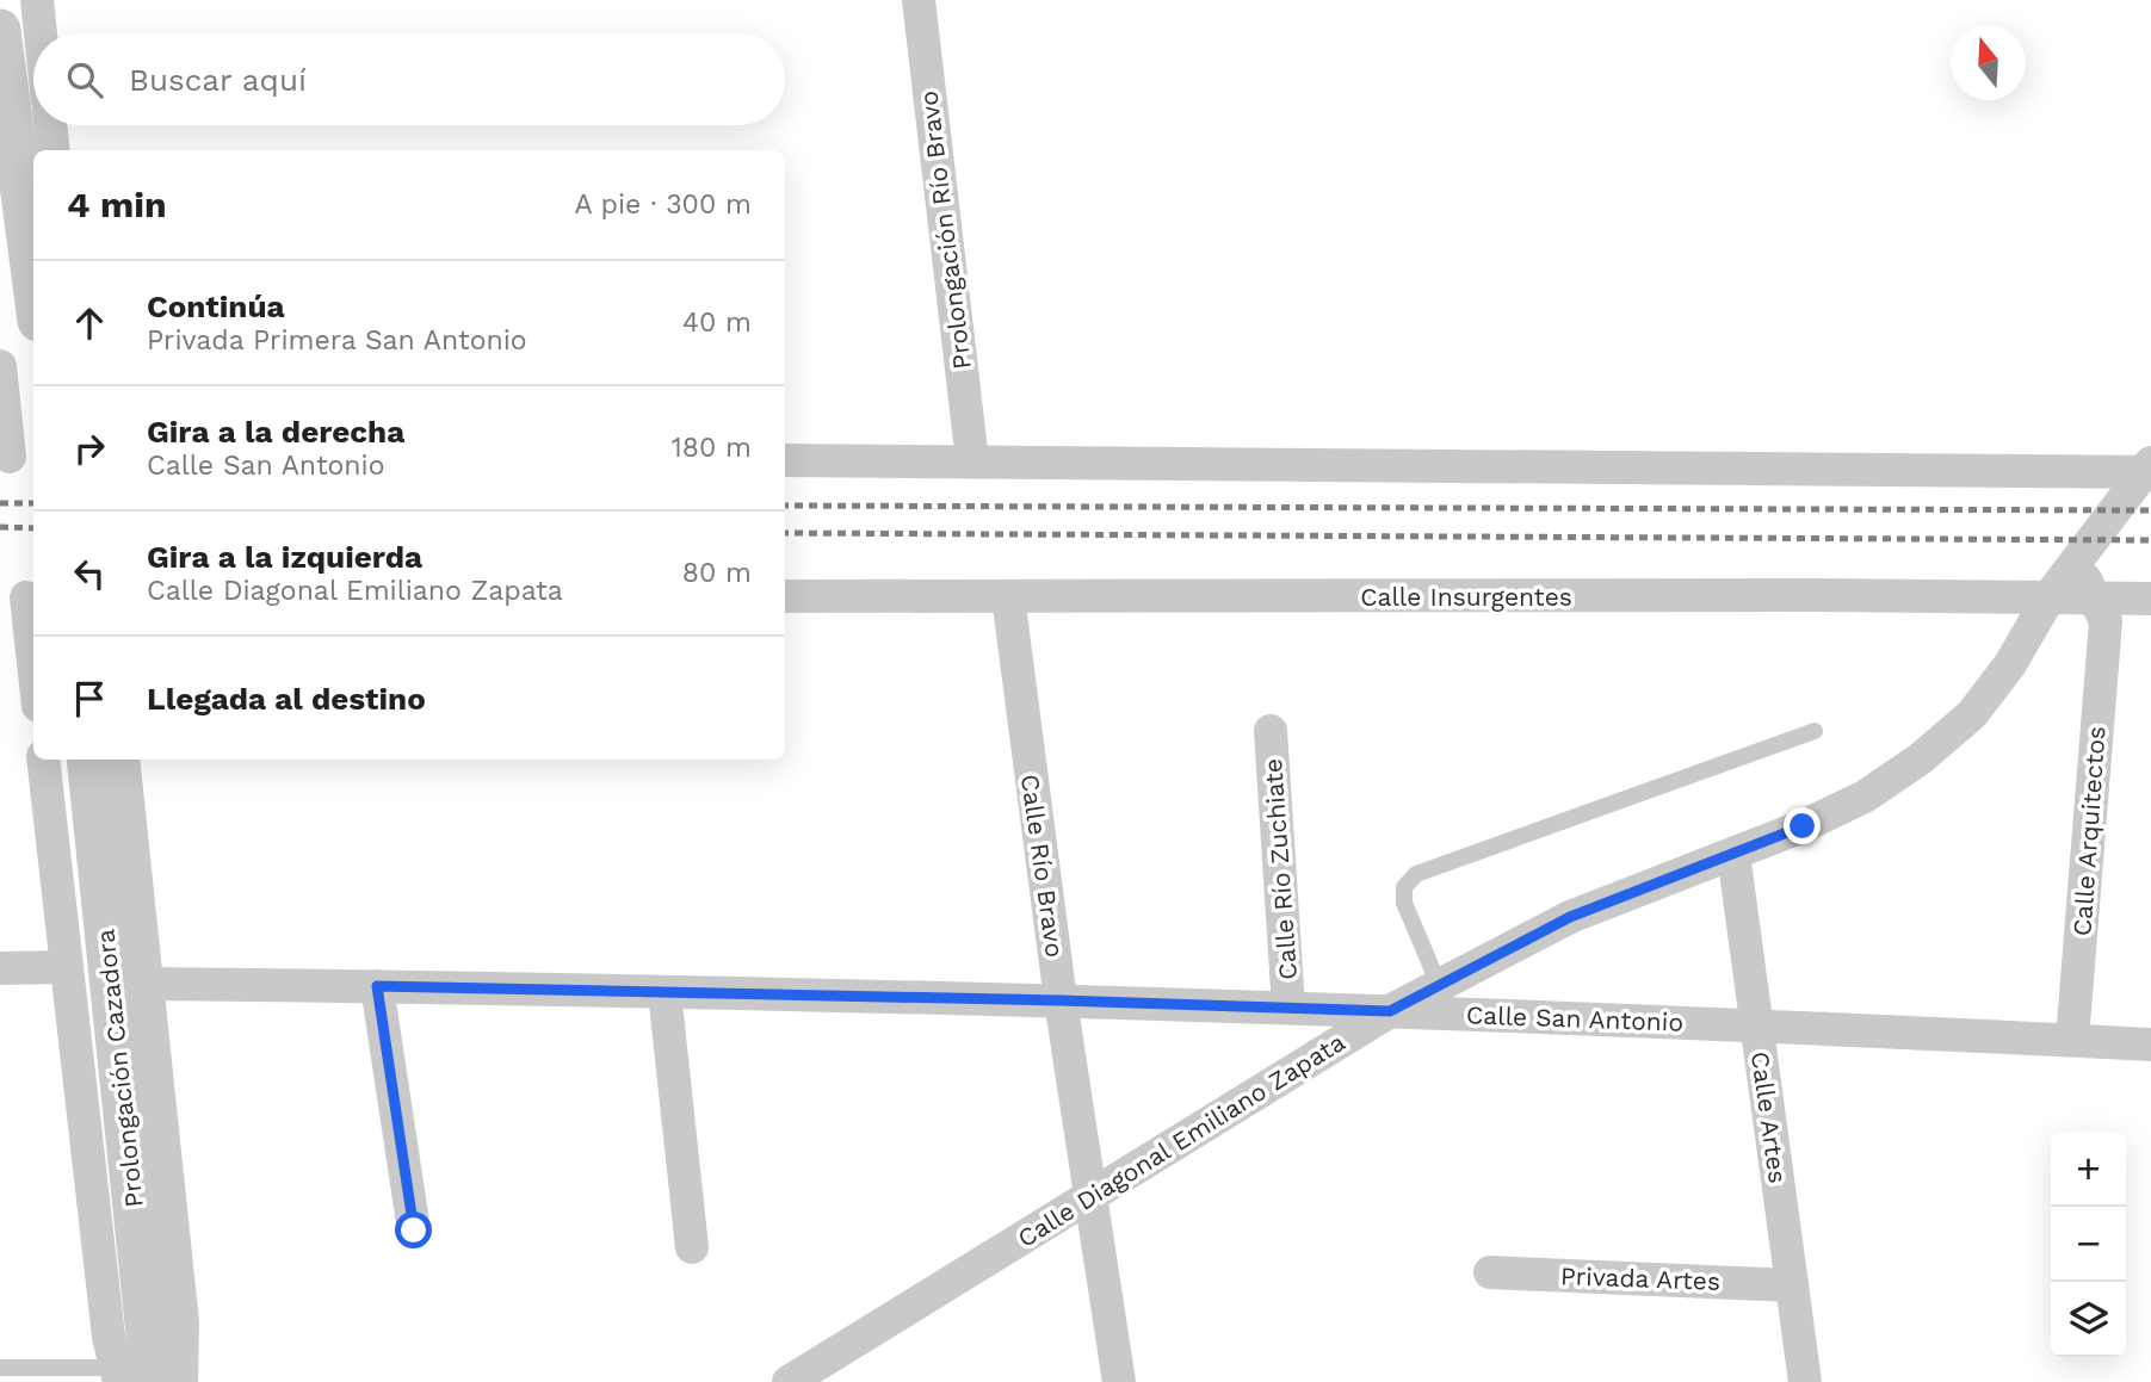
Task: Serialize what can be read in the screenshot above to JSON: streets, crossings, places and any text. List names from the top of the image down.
{
  "streets": {
    "street": [
      "Prolongación Río Bravo",
      "Calle Insurgentes",
      "Calle Arquitectos",
      "Calle Río Bravo",
      "Calle Río Zuchiate",
      "Calle San Antonio",
      "Prolongación Cazadora",
      "Calle Artes",
      "Calle Diagonal Emiliano Zapata",
      "Privada Artes"
    ]
  },
  "crossings": [
    ["Calle Insurgentes", "Calle Arquitectos"],
    ["Calle Insurgentes", "Calle Río Bravo"],
    ["Calle Insurgentes", "Calle Diagonal Emiliano Zapata"],
    ["Calle Arquitectos", "Calle San Antonio"],
    ["Calle Río Bravo", "Calle San Antonio"],
    ["Calle Río Bravo", "Calle Diagonal Emiliano Zapata"],
    ["Calle Río Zuchiate", "Calle San Antonio"],
    ["Calle San Antonio", "Calle Artes"],
    ["Calle San Antonio", "Calle Diagonal Emiliano Zapata"],
    ["Calle Artes", "Calle Diagonal Emiliano Zapata"],
    ["Calle Artes", "Privada Artes"]
  ],
  "north": "top",
  "page": {
    "search": "Buscar aquí",
    "heading": ["4 min", "A pie · 300 m"],
    "list": [
      ["Continúa", "Privada Primera San Antonio", "40 m"],
      ["Gira a la derecha", "Calle San Antonio", "180 m"],
      ["Gira a la izquierda", "Calle Diagonal Emiliano Zapata", "80 m"],
      "Llegada al destino"
    ],
    "map_buttons": ["+", "−"]
  }
}
